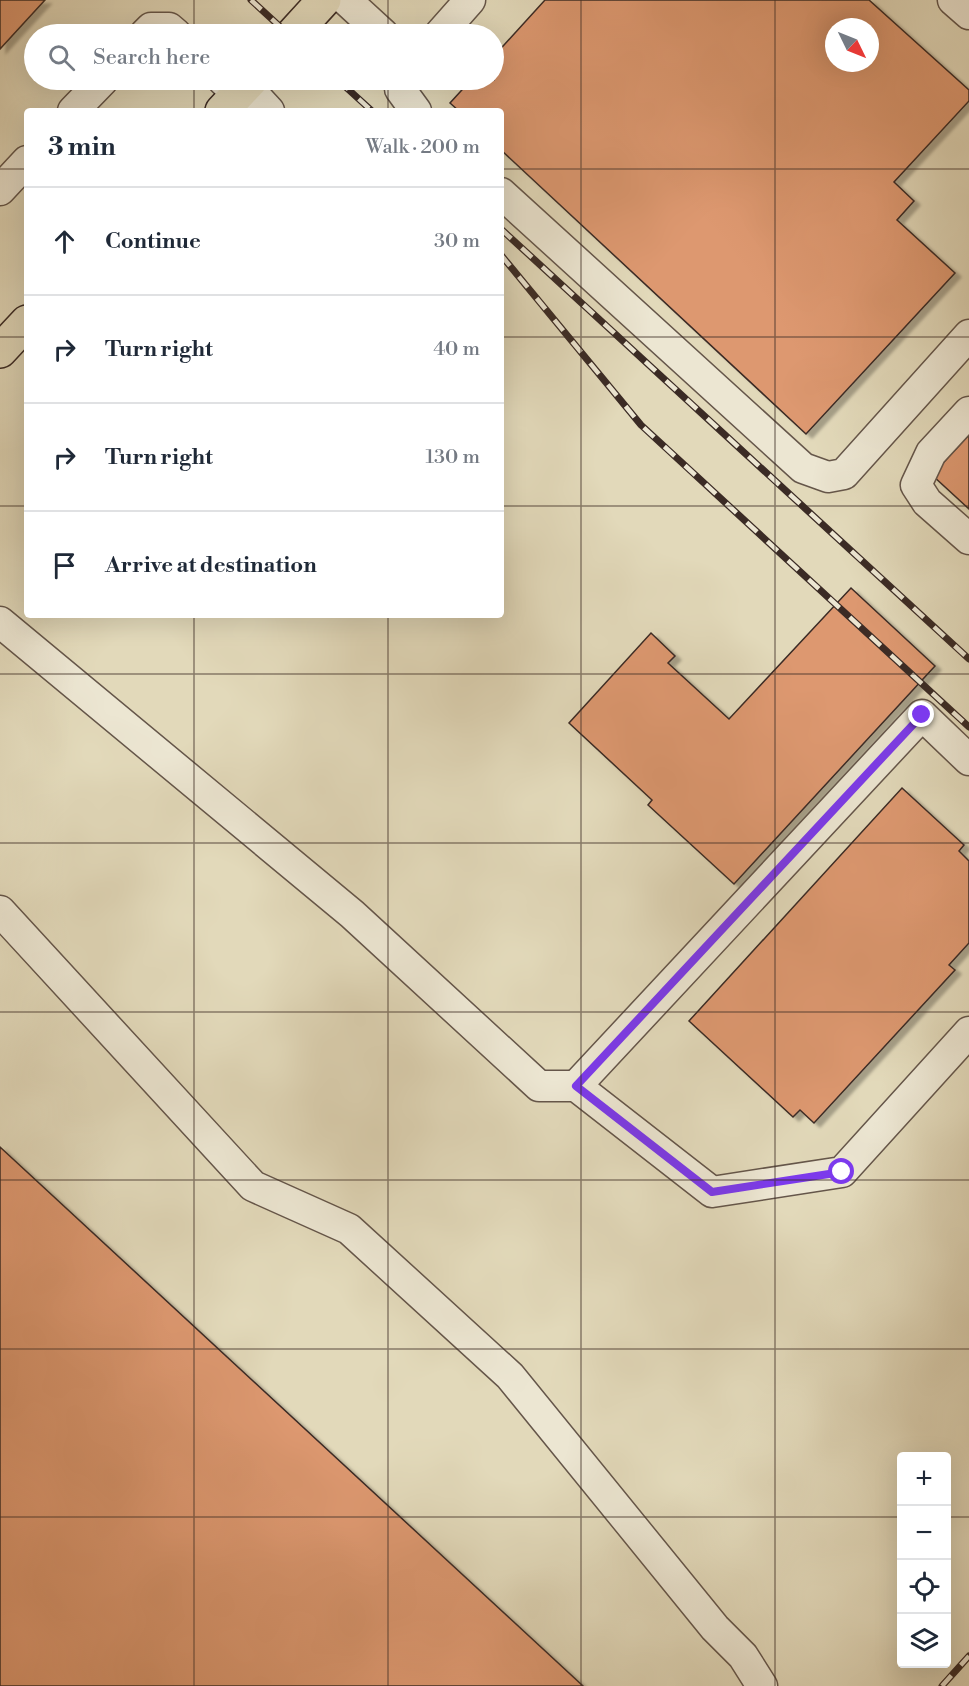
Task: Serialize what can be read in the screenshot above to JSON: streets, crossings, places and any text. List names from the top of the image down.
{
  "north": "bottom right",
  "page": {
    "search": "Search here",
    "heading": ["3 min", "Walk · 200 m"],
    "list": [
      ["Continue", "30 m"],
      ["Turn right", "40 m"],
      ["Turn right", "130 m"],
      "Arrive at destination"
    ],
    "map_buttons": ["+", "−"]
  }
}
